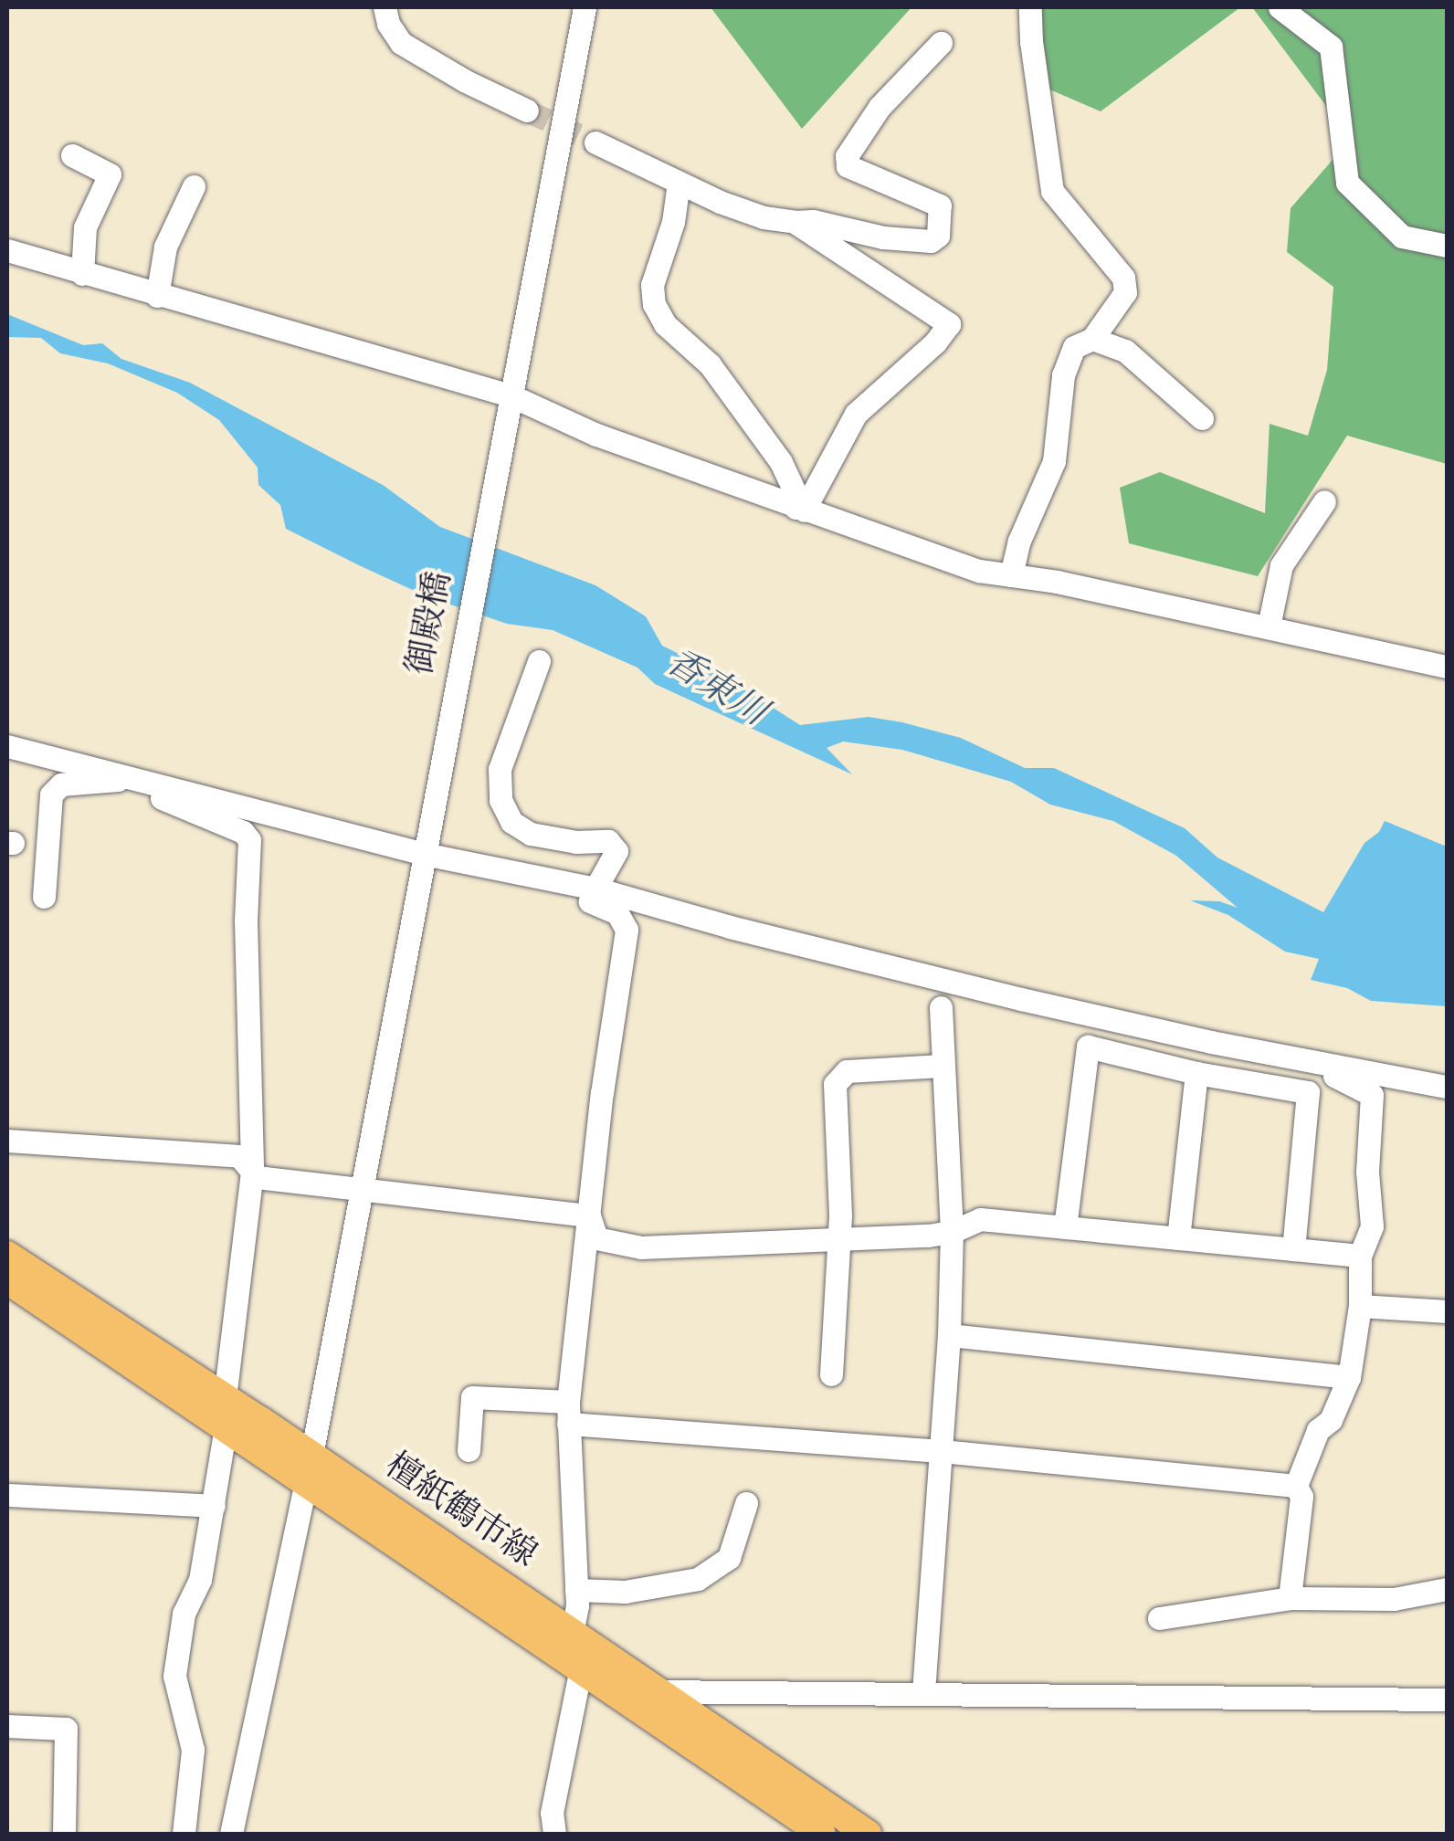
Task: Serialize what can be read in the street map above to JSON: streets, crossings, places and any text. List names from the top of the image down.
{
  "streets": {
    "main road": ["檀紙鶴市線"],
    "street": ["御殿橋"]
  },
  "crossings": [
    ["御殿橋", "檀紙鶴市線"]
  ],
  "water": ["香東川"]
}
